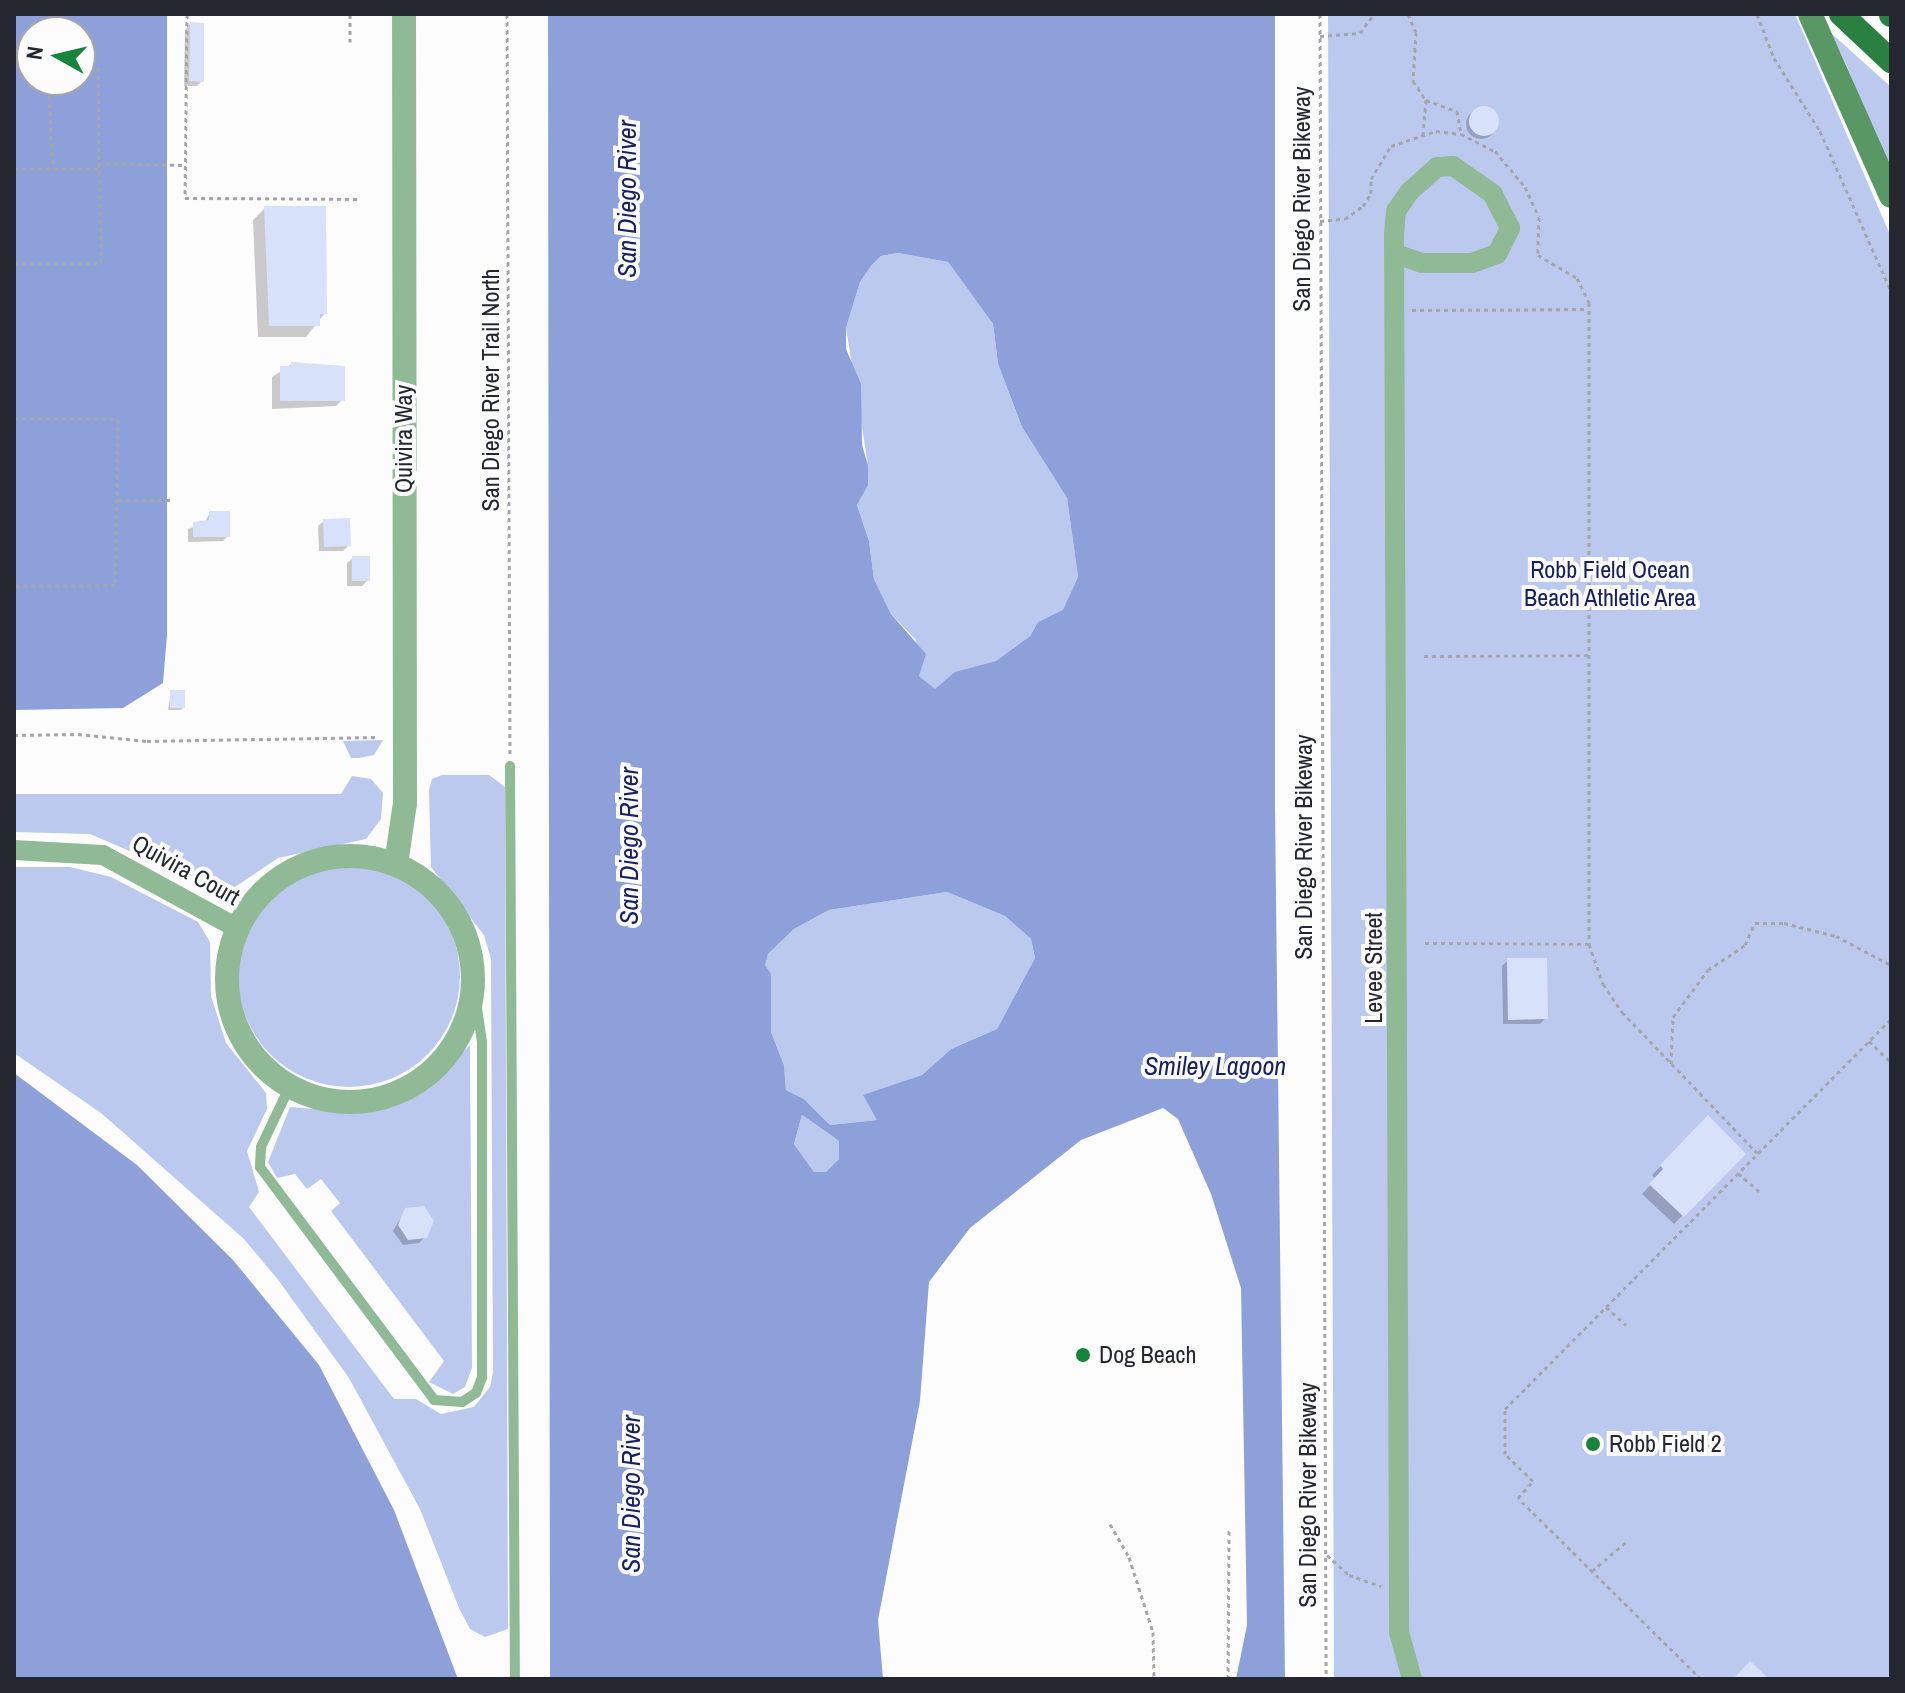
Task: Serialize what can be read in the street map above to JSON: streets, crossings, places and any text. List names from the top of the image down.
{
  "streets": {
    "street": ["Quivira Way", "Quivira Court", "Levee Street"],
    "path": ["San Diego River Bikeway", "San Diego River Trail North"]
  },
  "crossings": [
    ["Quivira Way", "Quivira Court"]
  ],
  "water": ["San Diego River", "Smiley Lagoon"],
  "parks": ["Robb Field Ocean Beach Athletic Area"],
  "places": ["Dog Beach", "Robb Field 2"],
  "north": "left"
}
